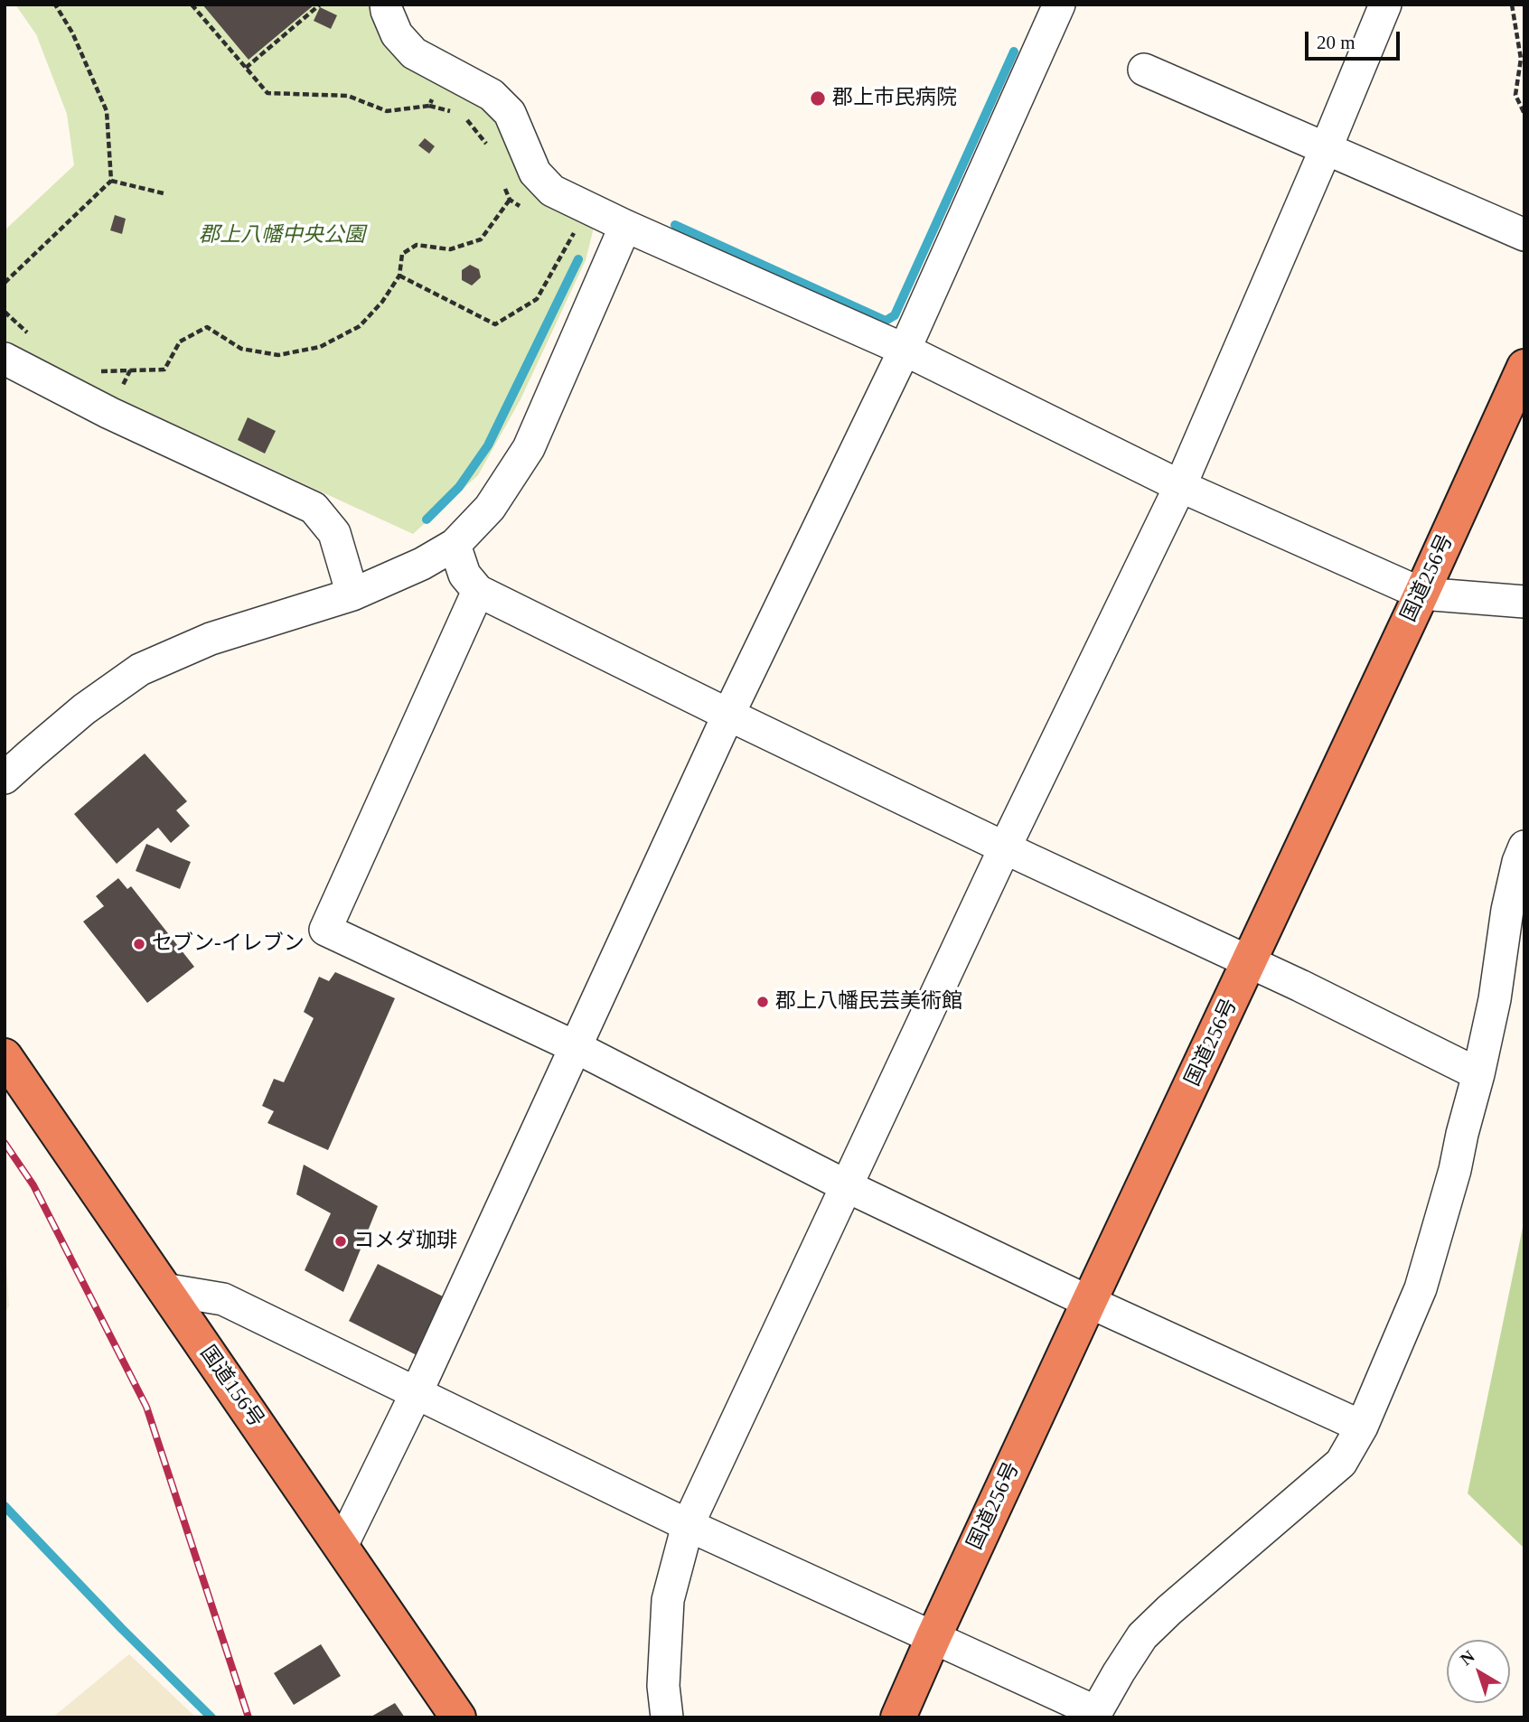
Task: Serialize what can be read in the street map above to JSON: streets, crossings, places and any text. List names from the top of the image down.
{
  "streets": {
    "highway": ["国道256号", "国道156号"]
  },
  "parks": ["郡上八幡中央公園"],
  "places": [
    "郡上市民病院",
    "セブン-イレブン",
    "郡上八幡民芸美術館",
    "コメダ珈琲"
  ],
  "scale_bar": "20 m",
  "north": "top left"
}
